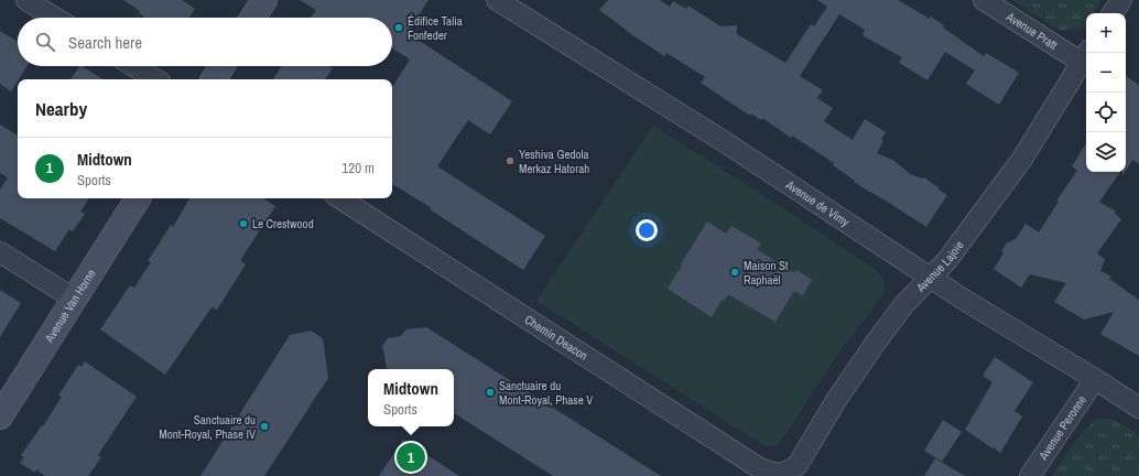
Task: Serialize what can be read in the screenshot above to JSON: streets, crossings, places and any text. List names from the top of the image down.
{
  "streets": {
    "main road": ["Avenue Van Horne"],
    "street": [
      "Avenue Pratt",
      "Avenue de Vimy",
      "Avenue Lajoie",
      "Chemin Deacon",
      "Avenue Peronne"
    ]
  },
  "crossings": [
    ["Avenue Pratt", "Avenue Lajoie"],
    ["Avenue de Vimy", "Avenue Lajoie"],
    ["Avenue de Vimy", "Avenue Peronne"],
    ["Avenue Lajoie", "Chemin Deacon"]
  ],
  "places": [
    "Édifice Talia Fonfeder",
    "Yeshiva Gedola Merkaz Hatorah",
    "Le Crestwood",
    "Maison St Raphaël",
    "Sanctuaire du Mont-Royal, Phase V",
    "Sanctuaire du Mont-Royal, Phase IV"
  ],
  "page": {
    "map_buttons": ["+", "−"],
    "search": "Search here",
    "heading": "Nearby",
    "list": [
      {
        "mark": "1",
        "name": "Midtown",
        "note": "Sports",
        "value": "120 m"
      }
    ],
    "popup": ["Midtown", "Sports"],
    "pins": "1"
  }
}
